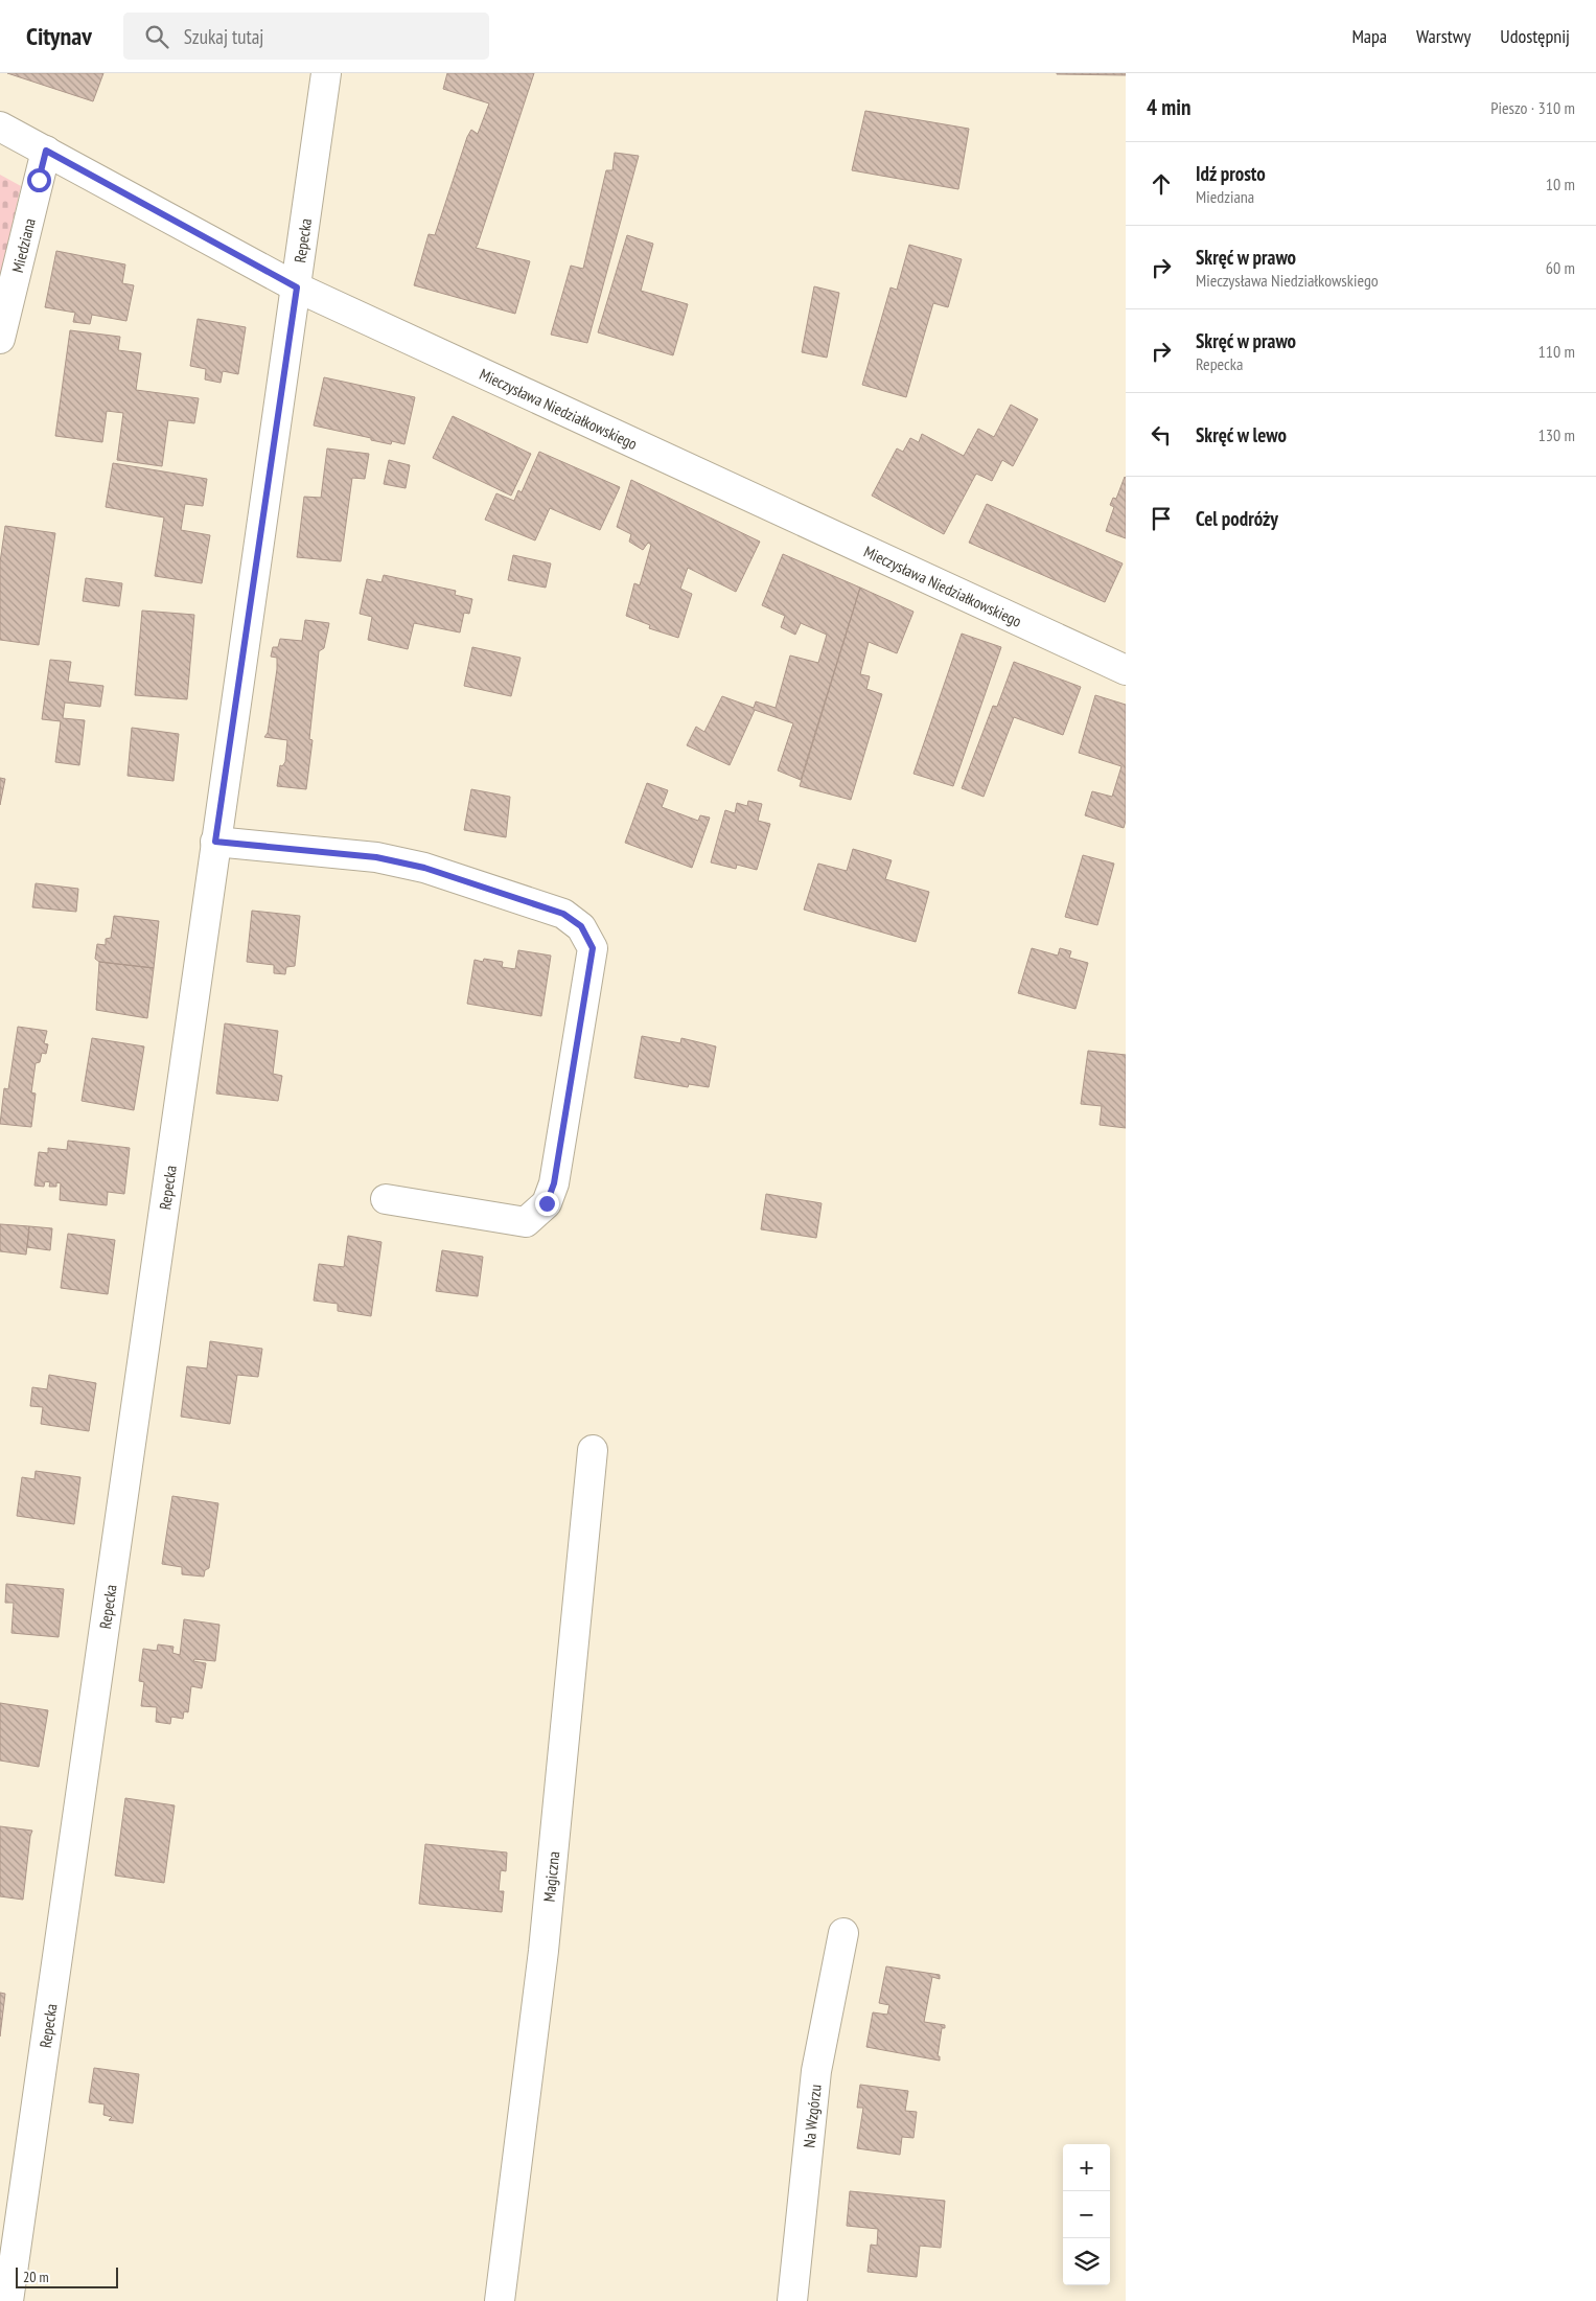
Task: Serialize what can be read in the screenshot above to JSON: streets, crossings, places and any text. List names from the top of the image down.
{
  "streets": {
    "street": [
      "Repecka",
      "Miedziana",
      "Mieczysława Niedziałkowskiego",
      "Magiczna",
      "Na Wzgórzu"
    ]
  },
  "crossings": [
    ["Repecka", "Mieczysława Niedziałkowskiego"],
    ["Miedziana", "Mieczysława Niedziałkowskiego"]
  ],
  "scale_bar": "20 m",
  "page": {
    "header": "Citynav",
    "search": "Szukaj tutaj",
    "nav": ["Mapa", "Warstwy", "Udostępnij"],
    "heading": ["4 min", "Pieszo · 310 m"],
    "list": [
      ["Idź prosto", "Miedziana", "10 m"],
      ["Skręć w prawo", "Mieczysława Niedziałkowskiego", "60 m"],
      ["Skręć w prawo", "Repecka", "110 m"],
      ["Skręć w lewo", "130 m"],
      "Cel podróży"
    ],
    "map_buttons": ["+", "−"],
    "scale": "20 m"
  }
}
